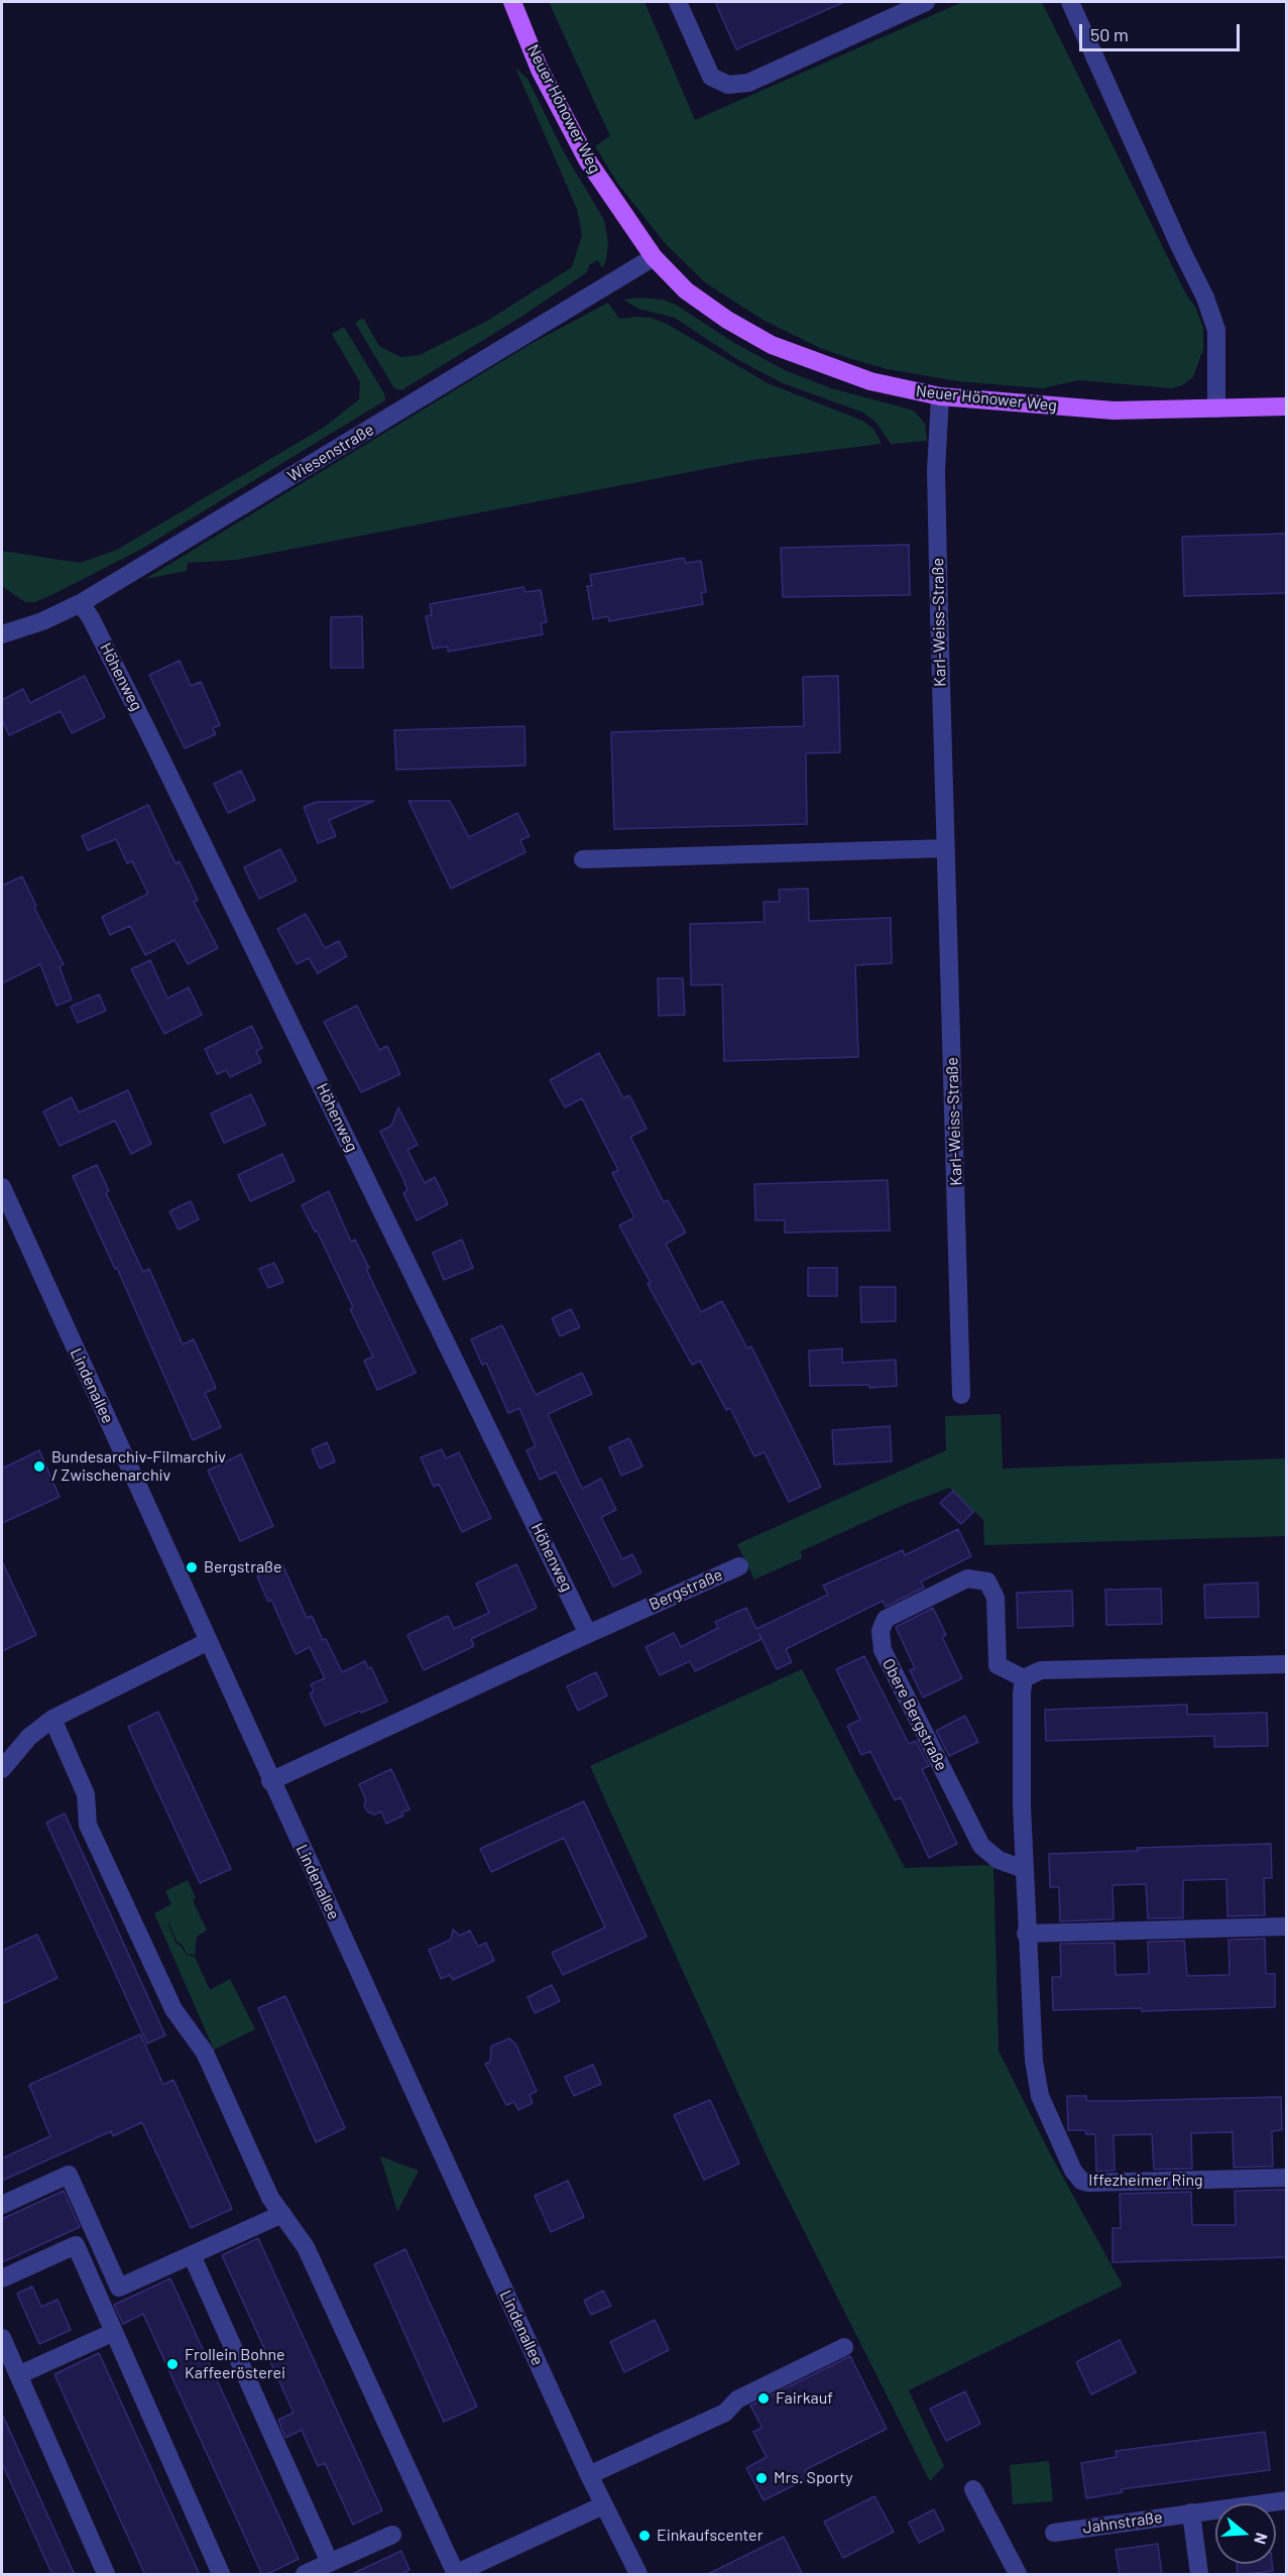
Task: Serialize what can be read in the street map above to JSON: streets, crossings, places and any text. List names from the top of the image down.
{
  "streets": {
    "main road": ["Neuer Hönower Weg"],
    "street": [
      "Wiesenstraße",
      "Karl-Weiss-Straße",
      "Höhenweg",
      "Lindenallee",
      "Bergstraße",
      "Obere Bergstraße",
      "Iffezheimer Ring",
      "Jahnstraße"
    ]
  },
  "crossings": [
    ["Neuer Hönower Weg", "Wiesenstraße"],
    ["Neuer Hönower Weg", "Karl-Weiss-Straße"],
    ["Wiesenstraße", "Höhenweg"],
    ["Höhenweg", "Bergstraße"],
    ["Lindenallee", "Bergstraße"],
    ["Obere Bergstraße", "Iffezheimer Ring"]
  ],
  "places": [
    "Bundesarchiv-Filmarchiv / Zwischenarchiv",
    "Bergstraße",
    "Frollein Bohne Kaffeerösterei",
    "Fairkauf",
    "Mrs. Sporty",
    "Einkaufscenter"
  ],
  "scale_bar": "50 m",
  "north": "right"
}
